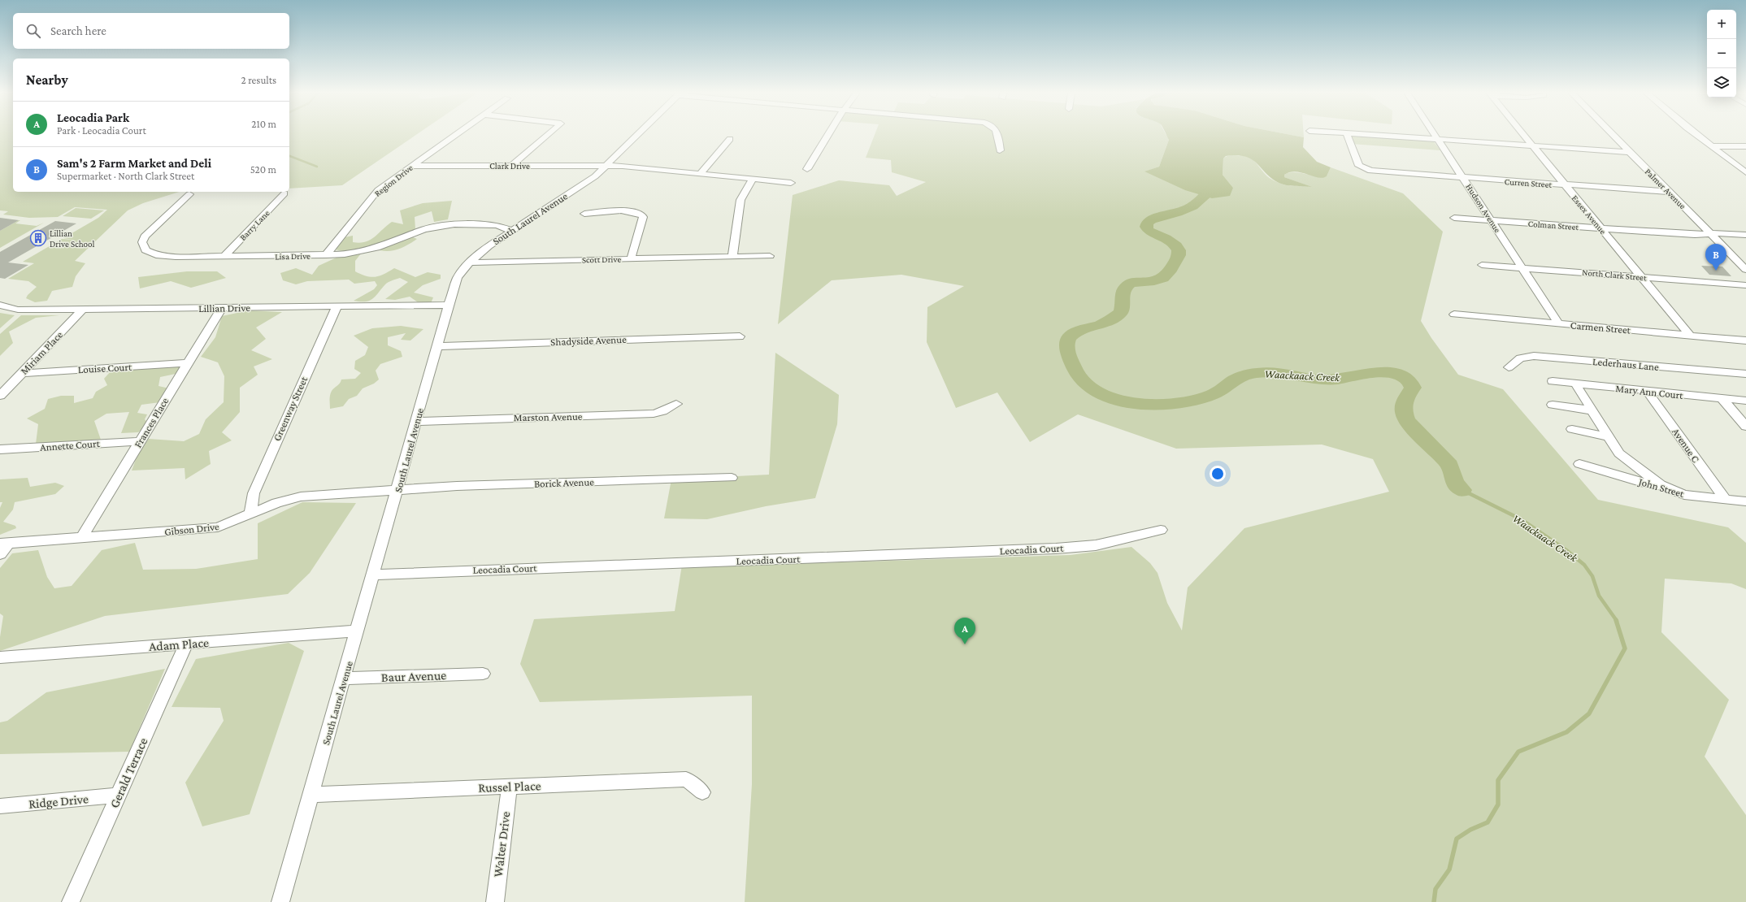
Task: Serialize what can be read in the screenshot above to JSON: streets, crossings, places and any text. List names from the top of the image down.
{
  "streets": {
    "street": [
      "Clark Drive",
      "Region Drive",
      "Curren Street",
      "Palmer Avenue",
      "Hudson Avenue",
      "Essex Avenue",
      "South Laurel Avenue",
      "Barry Lane",
      "Colman Street",
      "Lisa Drive",
      "Scott Drive",
      "North Clark Street",
      "Lillian Drive",
      "Carmen Street",
      "Shadyside Avenue",
      "Miriam Place",
      "Lederhaus Lane",
      "Louise Court",
      "Mary Ann Court",
      "Greenway Street",
      "Marston Avenue",
      "Frances Place",
      "Annette Court",
      "Avenue C",
      "Borick Avenue",
      "John Street",
      "Gibson Drive",
      "Leocadia Court",
      "Adam Place",
      "Baur Avenue",
      "Gerald Terrace",
      "Russel Place",
      "Ridge Drive",
      "Walter Drive"
    ]
  },
  "crossings": [
    ["Clark Drive", "Region Drive"],
    ["Clark Drive", "South Laurel Avenue"],
    ["Region Drive", "Lisa Drive"],
    ["Curren Street", "Palmer Avenue"],
    ["Curren Street", "Hudson Avenue"],
    ["Curren Street", "Essex Avenue"],
    ["Palmer Avenue", "Colman Street"],
    ["Hudson Avenue", "Colman Street"],
    ["Hudson Avenue", "North Clark Street"],
    ["Hudson Avenue", "Carmen Street"],
    ["Essex Avenue", "Colman Street"],
    ["Essex Avenue", "North Clark Street"],
    ["Essex Avenue", "Carmen Street"],
    ["South Laurel Avenue", "Lisa Drive"],
    ["South Laurel Avenue", "Scott Drive"],
    ["South Laurel Avenue", "Lillian Drive"],
    ["South Laurel Avenue", "Shadyside Avenue"],
    ["South Laurel Avenue", "Marston Avenue"],
    ["South Laurel Avenue", "Borick Avenue"],
    ["South Laurel Avenue", "Gibson Drive"],
    ["South Laurel Avenue", "Leocadia Court"],
    ["South Laurel Avenue", "Adam Place"],
    ["South Laurel Avenue", "Baur Avenue"],
    ["South Laurel Avenue", "Russel Place"],
    ["Barry Lane", "Lisa Drive"],
    ["Lillian Drive", "Miriam Place"],
    ["Lillian Drive", "Greenway Street"],
    ["Lillian Drive", "Frances Place"],
    ["Miriam Place", "Louise Court"],
    ["Louise Court", "Frances Place"],
    ["Mary Ann Court", "Avenue C"],
    ["Greenway Street", "Gibson Drive"],
    ["Frances Place", "Annette Court"],
    ["Frances Place", "Gibson Drive"],
    ["Avenue C", "John Street"],
    ["Borick Avenue", "Gibson Drive"],
    ["Adam Place", "Gerald Terrace"],
    ["Gerald Terrace", "Ridge Drive"],
    ["Russel Place", "Walter Drive"]
  ],
  "water": ["Waackaack Creek"],
  "places": {
    "building": ["Lillian Drive School"]
  },
  "page": {
    "map_buttons": ["+", "−"],
    "search": "Search here",
    "heading": ["Nearby", "2 results"],
    "list": [
      {
        "mark": "A",
        "name": "Leocadia Park",
        "note": "Park · Leocadia Court",
        "value": "210 m"
      },
      {
        "mark": "B",
        "name": "Sam's 2 Farm Market and Deli",
        "note": "Supermarket · North Clark Street",
        "value": "520 m"
      }
    ],
    "pins": ["B", "A"]
  }
}
